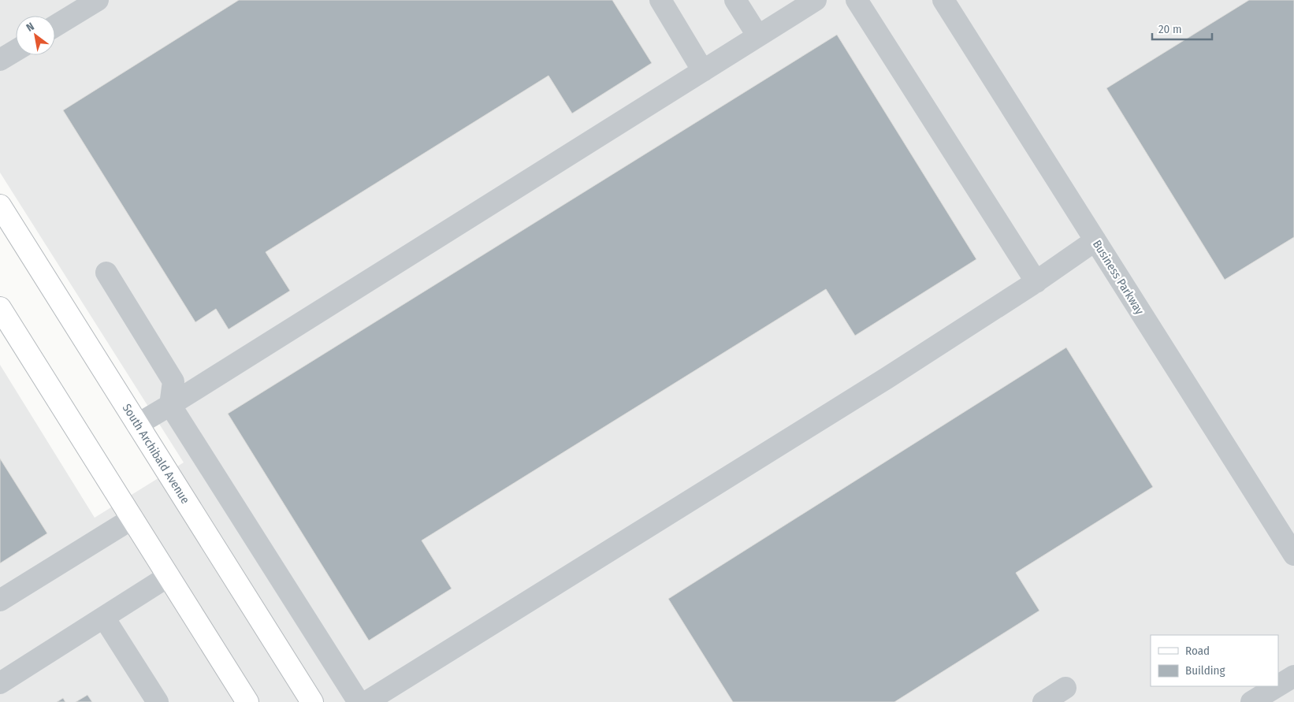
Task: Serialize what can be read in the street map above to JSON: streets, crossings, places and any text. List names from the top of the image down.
{
  "streets": {
    "main road": ["South Archibald Avenue"],
    "street": ["Business Parkway"]
  },
  "legend": ["Road", "Building"],
  "scale_bar": "20 m",
  "north": "top left"
}
